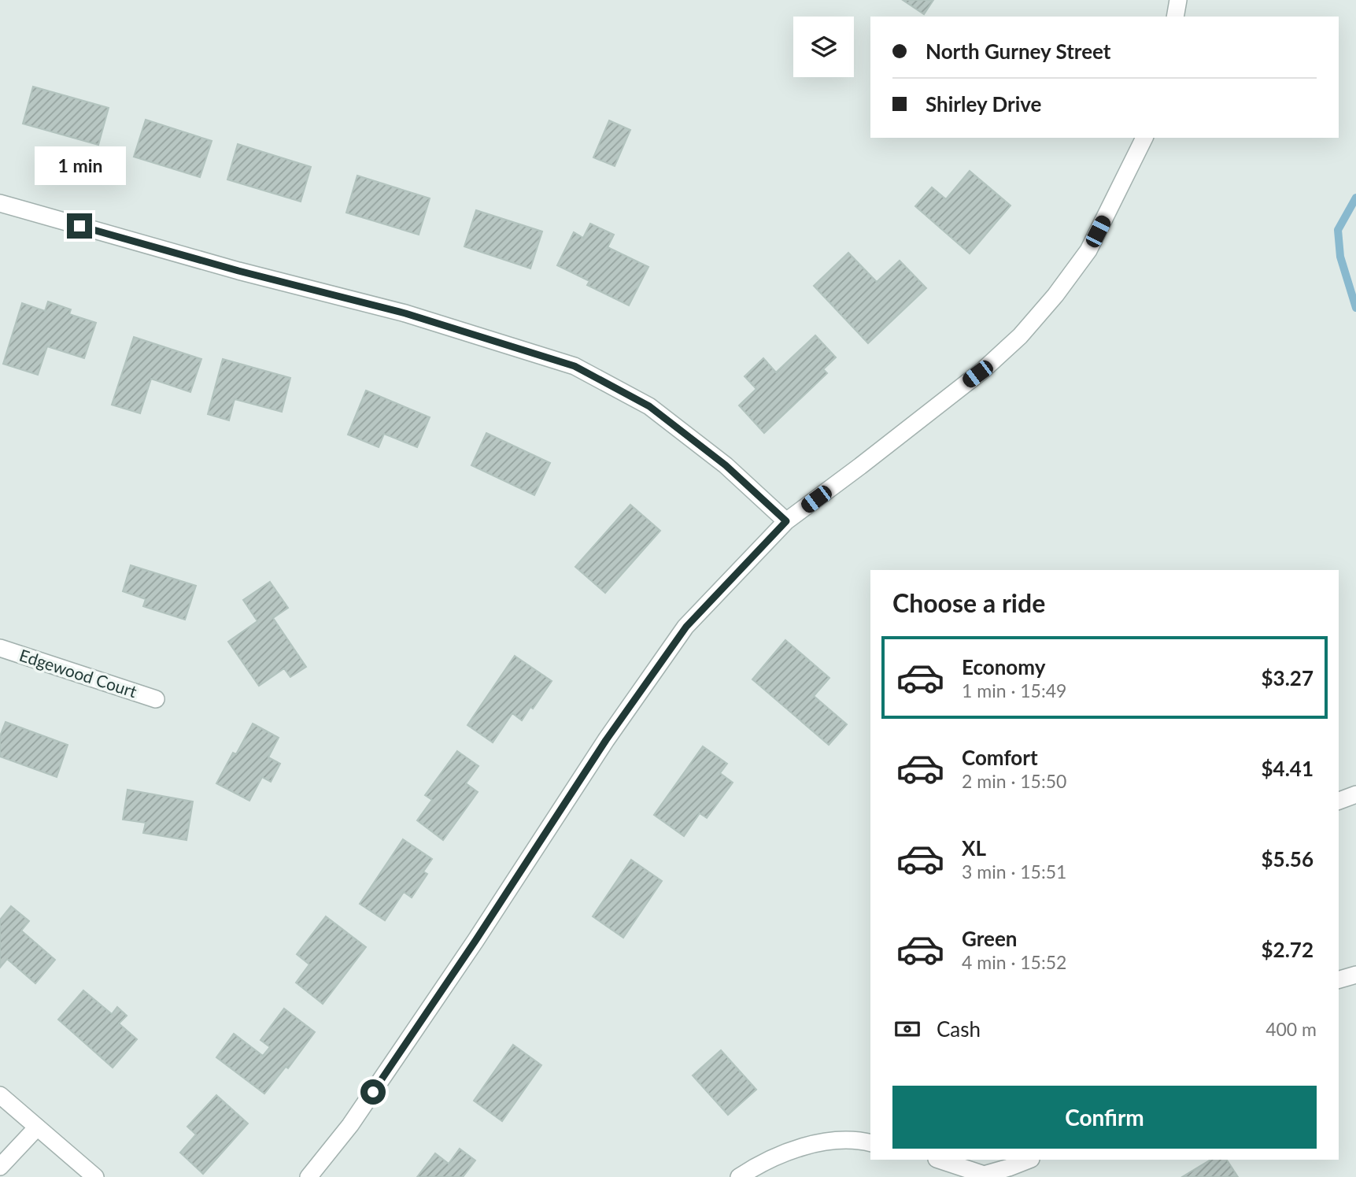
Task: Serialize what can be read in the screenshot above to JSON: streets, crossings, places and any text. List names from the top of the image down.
{
  "streets": {
    "street": ["Edgewood Court"]
  },
  "page": {
    "banner": ["North Gurney Street", "Shirley Drive"],
    "bubble": "1 min",
    "heading": "Choose a ride",
    "list": [
      {
        "name": "Economy",
        "note": "1 min · 15:49",
        "value": "$3.27"
      },
      {
        "name": "Comfort",
        "note": "2 min · 15:50",
        "value": "$4.41"
      },
      {
        "name": "XL",
        "note": "3 min · 15:51",
        "value": "$5.56"
      },
      {
        "name": "Green",
        "note": "4 min · 15:52",
        "value": "$2.72"
      }
    ],
    "pay": ["Cash", "400 m"],
    "buttons": "Confirm"
  }
}
